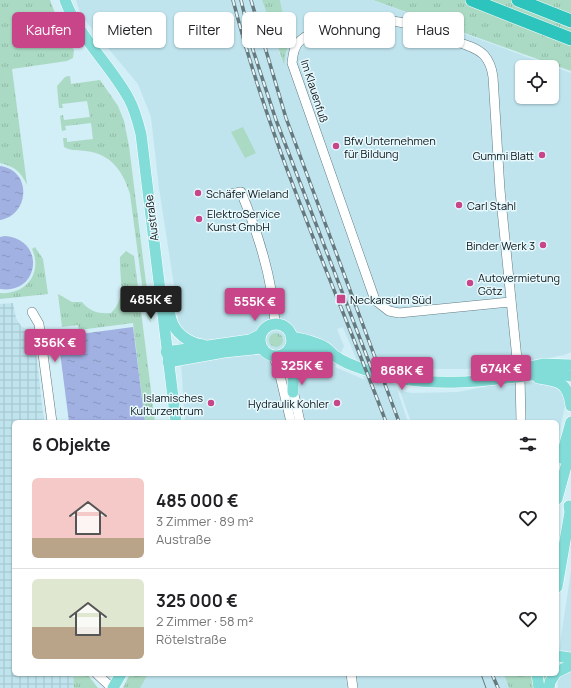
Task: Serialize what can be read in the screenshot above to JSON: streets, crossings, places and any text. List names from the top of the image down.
{
  "streets": {
    "main road": ["Austraße"],
    "street": ["Im Klauenfuß"]
  },
  "places": {
    "other": [
      "Bfw Unternehmen für Bildung",
      "Gummi Blatt",
      "Schäfer Wieland",
      "Carl Stahl",
      "ElektroService Kunst GmbH",
      "Binder Werk 3",
      "Autovermietung Götz",
      "Islamisches Kulturzentrum",
      "Hydraulik Kohler"
    ],
    "transit": ["Neckarsulm Süd"]
  },
  "page": {
    "chip": [
      "Kaufen",
      "Mieten",
      "Filter",
      "Neu",
      "Wohnung",
      "Haus"
    ],
    "price": [
      "485K €",
      "555K €",
      "356K €",
      "325K €",
      "674K €",
      "868K €"
    ],
    "heading": "6 Objekte",
    "list": [
      {
        "name": "485 000 €",
        "note": "3 Zimmer · 89 m² · Austraße"
      },
      {
        "name": "325 000 €",
        "note": "2 Zimmer · 58 m² · Rötelstraße"
      }
    ]
  }
}
